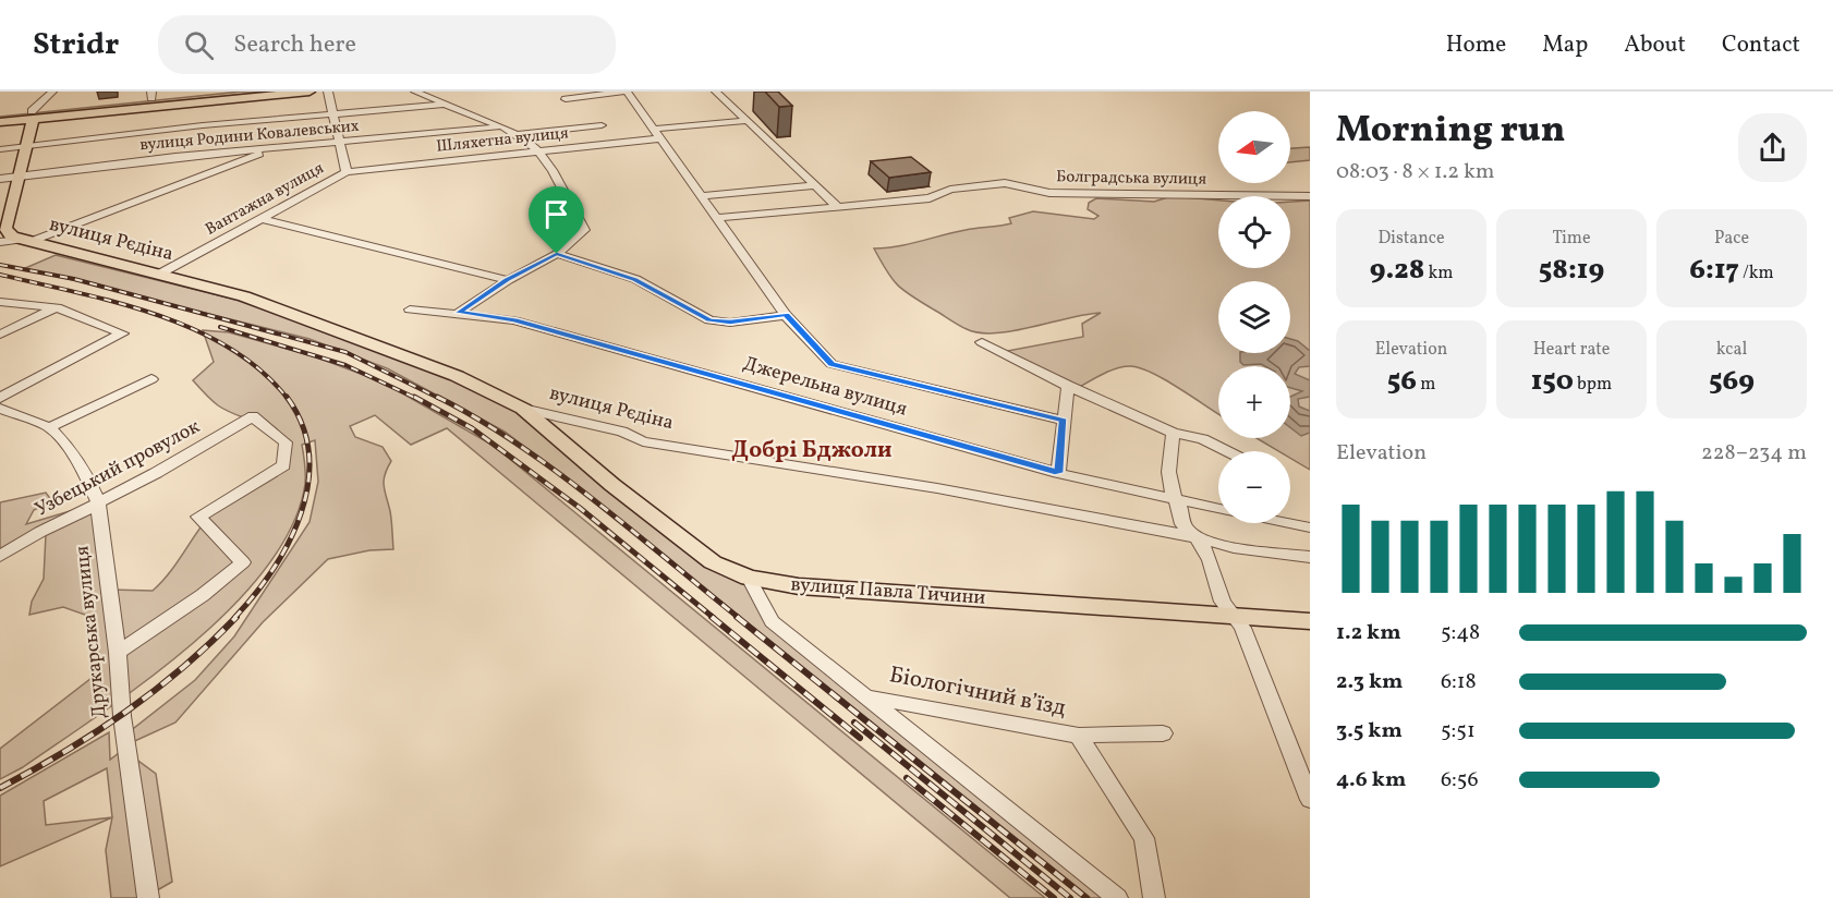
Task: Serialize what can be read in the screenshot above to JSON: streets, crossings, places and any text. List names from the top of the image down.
{
  "streets": {
    "main road": ["вулиця Рєдіна", "вулиця Павла Тичини"],
    "street": [
      "вулиця Родини Ковалевських",
      "Шляхетна вулиця",
      "Болградська вулиця",
      "Вантажна вулиця",
      "Джерельна вулиця",
      "Узбецький провулок",
      "Друкарська вулиця",
      "Біологічний в’їзд"
    ]
  },
  "crossings": [
    ["вулиця Родини Ковалевських", "Вантажна вулиця"],
    ["Шляхетна вулиця", "Вантажна вулиця"],
    ["Вантажна вулиця", "вулиця Рєдіна"],
    ["вулиця Рєдіна", "вулиця Павла Тичини"],
    ["Узбецький провулок", "Друкарська вулиця"]
  ],
  "districts": ["Добрі Бджоли"],
  "north": "left",
  "page": {
    "header": "Stridr",
    "search": "Search here",
    "nav": [
      "Home",
      "Map",
      "About",
      "Contact"
    ],
    "heading": ["Morning run", "08:03 · 8 × 1.2 km"],
    "map_buttons": ["+", "−"],
    "stats": [
      ["Distance", "9.28 km"],
      ["Time", "58:19"],
      ["Pace", "6:17 /km"],
      ["Elevation", "56 m"],
      ["Heart rate", "150 bpm"],
      ["kcal", "569"]
    ],
    "chart": ["Elevation", "228–234 m"],
    "list": [
      {
        "name": "1.2 km",
        "note": "5:48"
      },
      {
        "name": "2.3 km",
        "note": "6:18"
      },
      {
        "name": "3.5 km",
        "note": "5:51"
      },
      {
        "name": "4.6 km",
        "note": "6:56"
      }
    ]
  }
}
